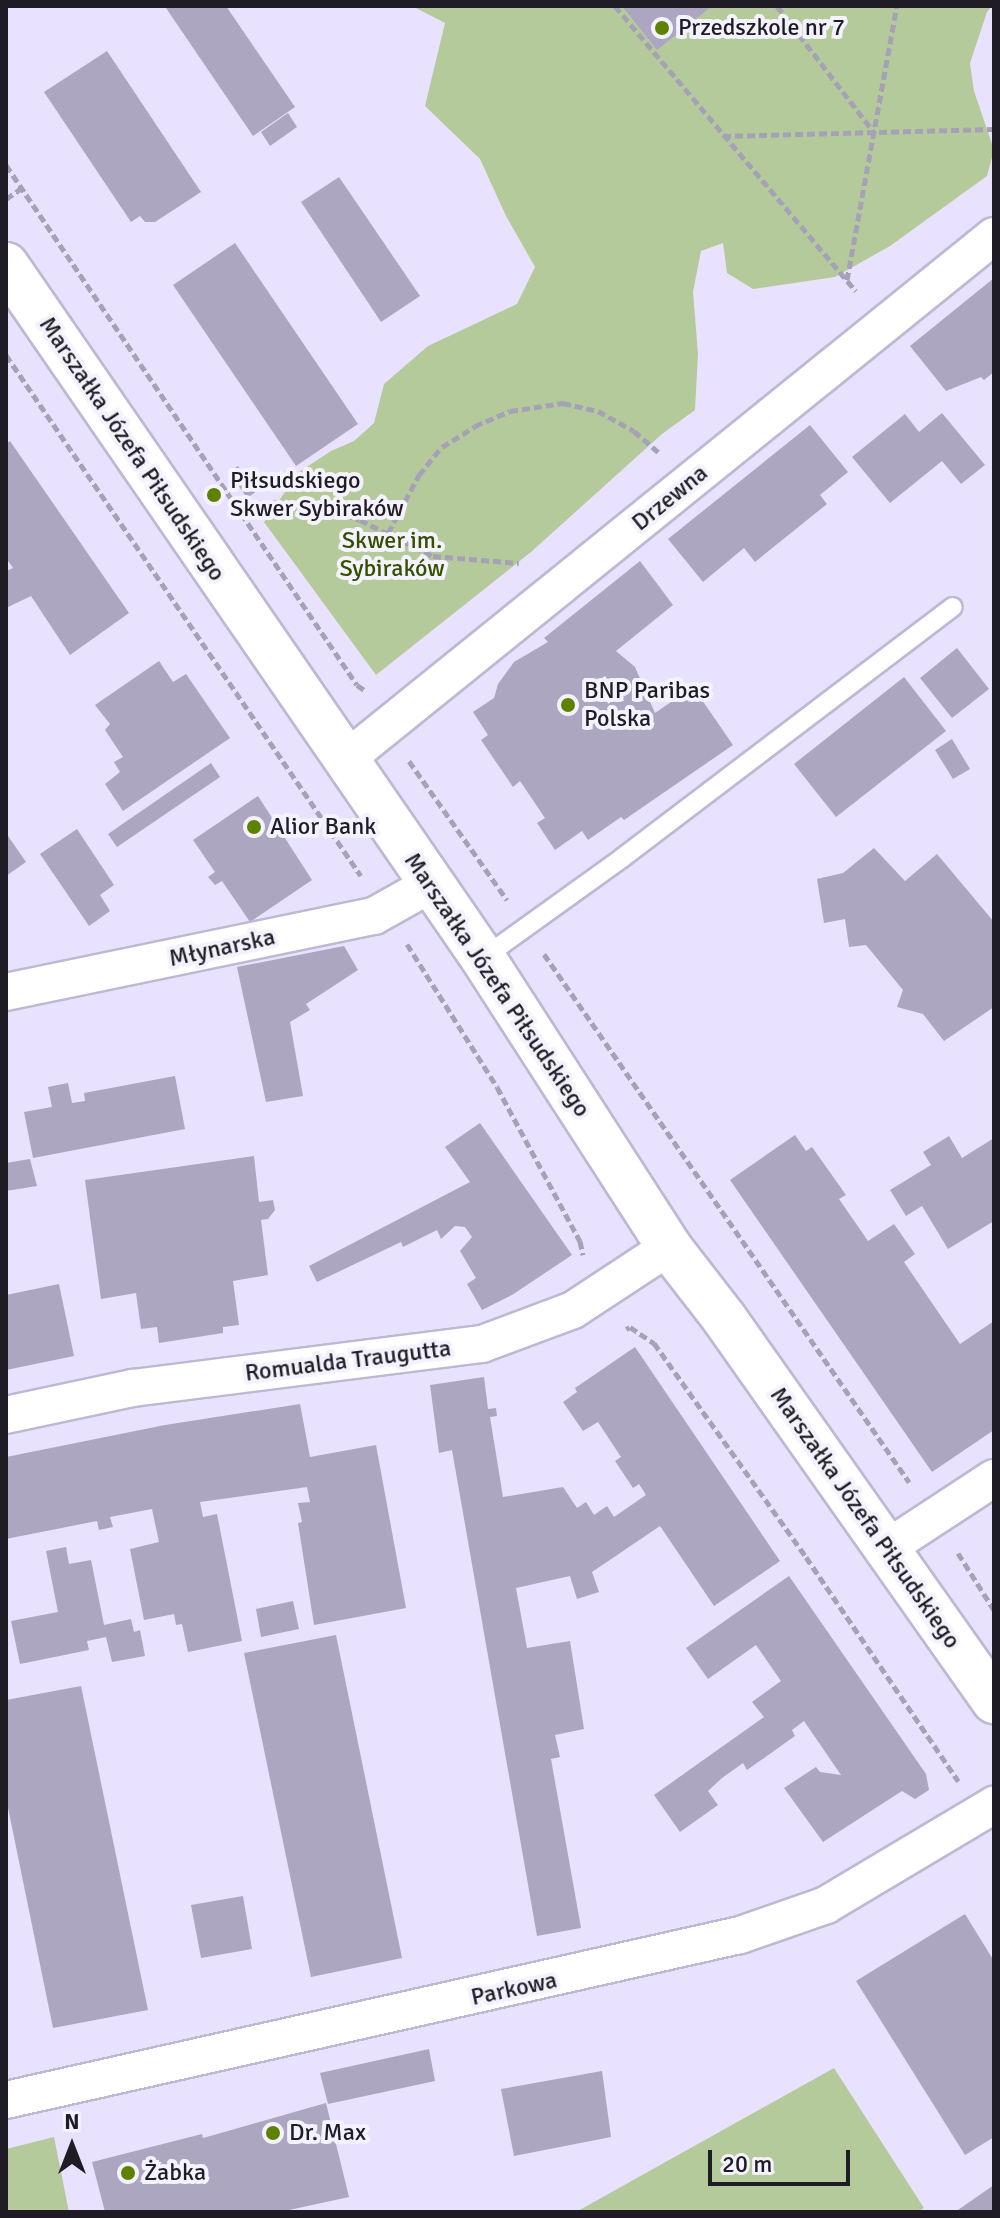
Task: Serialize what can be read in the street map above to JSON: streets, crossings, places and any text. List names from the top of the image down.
{
  "streets": {
    "street": [
      "Marszałka Józefa Piłsudskiego",
      "Drzewna",
      "Młynarska",
      "Romualda Traugutta",
      "Parkowa"
    ]
  },
  "crossings": [
    ["Marszałka Józefa Piłsudskiego", "Drzewna"],
    ["Marszałka Józefa Piłsudskiego", "Młynarska"],
    ["Marszałka Józefa Piłsudskiego", "Romualda Traugutta"]
  ],
  "parks": ["Skwer im. Sybiraków"],
  "places": [
    "Przedszkole nr 7",
    "Piłsudskiego Skwer Sybiraków",
    "BNP Paribas Polska",
    "Alior Bank",
    "Dr. Max",
    "Żabka"
  ],
  "scale_bar": "20 m",
  "north": "top"
}
